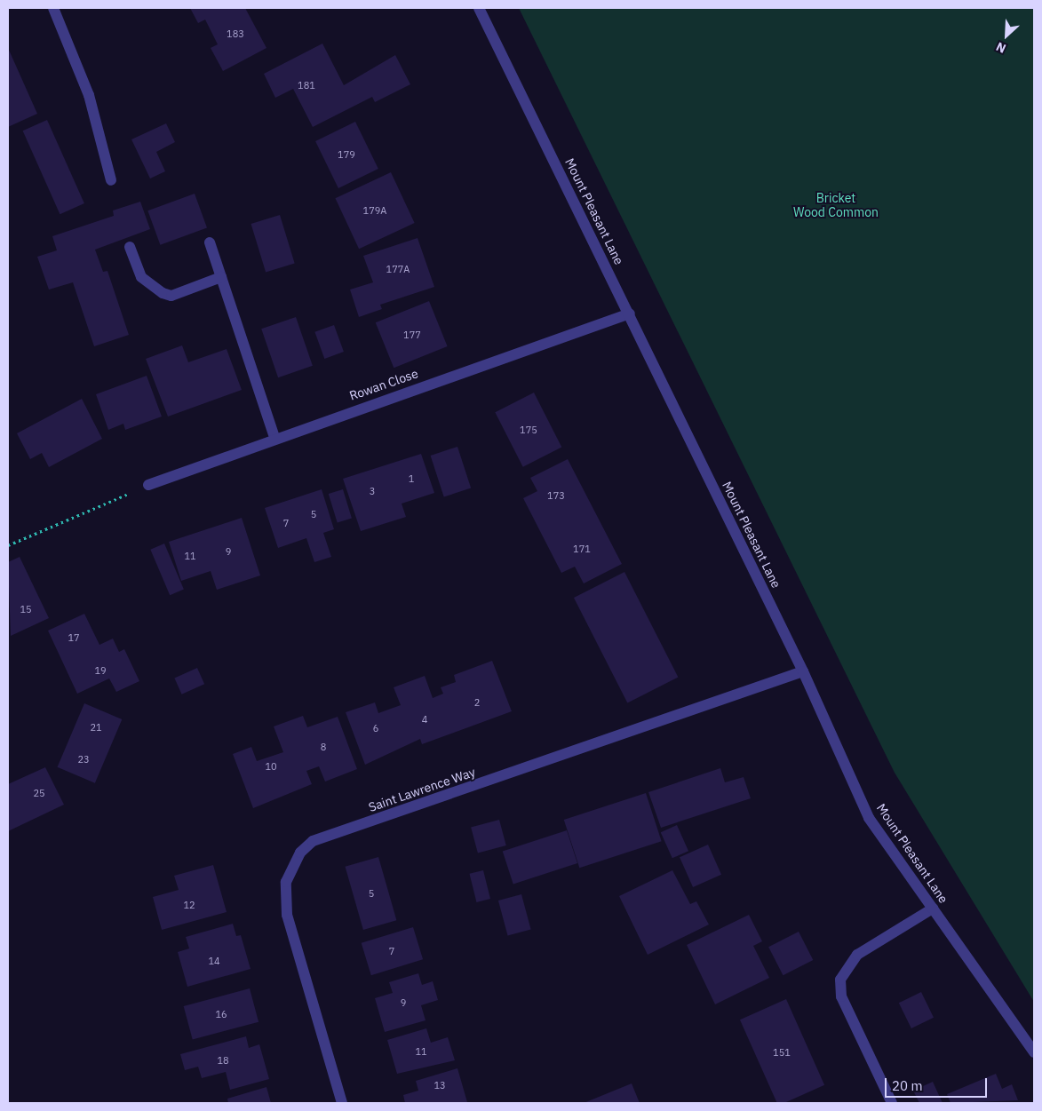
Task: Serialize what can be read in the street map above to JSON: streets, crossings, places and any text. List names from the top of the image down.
{
  "streets": {
    "street": ["Mount Pleasant Lane", "Rowan Close", "Saint Lawrence Way"]
  },
  "crossings": [
    ["Mount Pleasant Lane", "Rowan Close"],
    ["Mount Pleasant Lane", "Saint Lawrence Way"]
  ],
  "parks": ["Bricket Wood Common"],
  "house_numbers": [
    "183",
    "181",
    "179",
    "179A",
    "177A",
    "177",
    "175",
    "1",
    "3",
    "173",
    "5",
    "7",
    "171",
    "9",
    "11",
    "15",
    "17",
    "19",
    "2",
    "4",
    "21",
    "6",
    "8",
    "23",
    "10",
    "25",
    "5",
    "12",
    "7",
    "14",
    "9",
    "16",
    "11",
    "151",
    "18",
    "13"
  ],
  "scale_bar": "20 m",
  "north": "bottom left"
}
